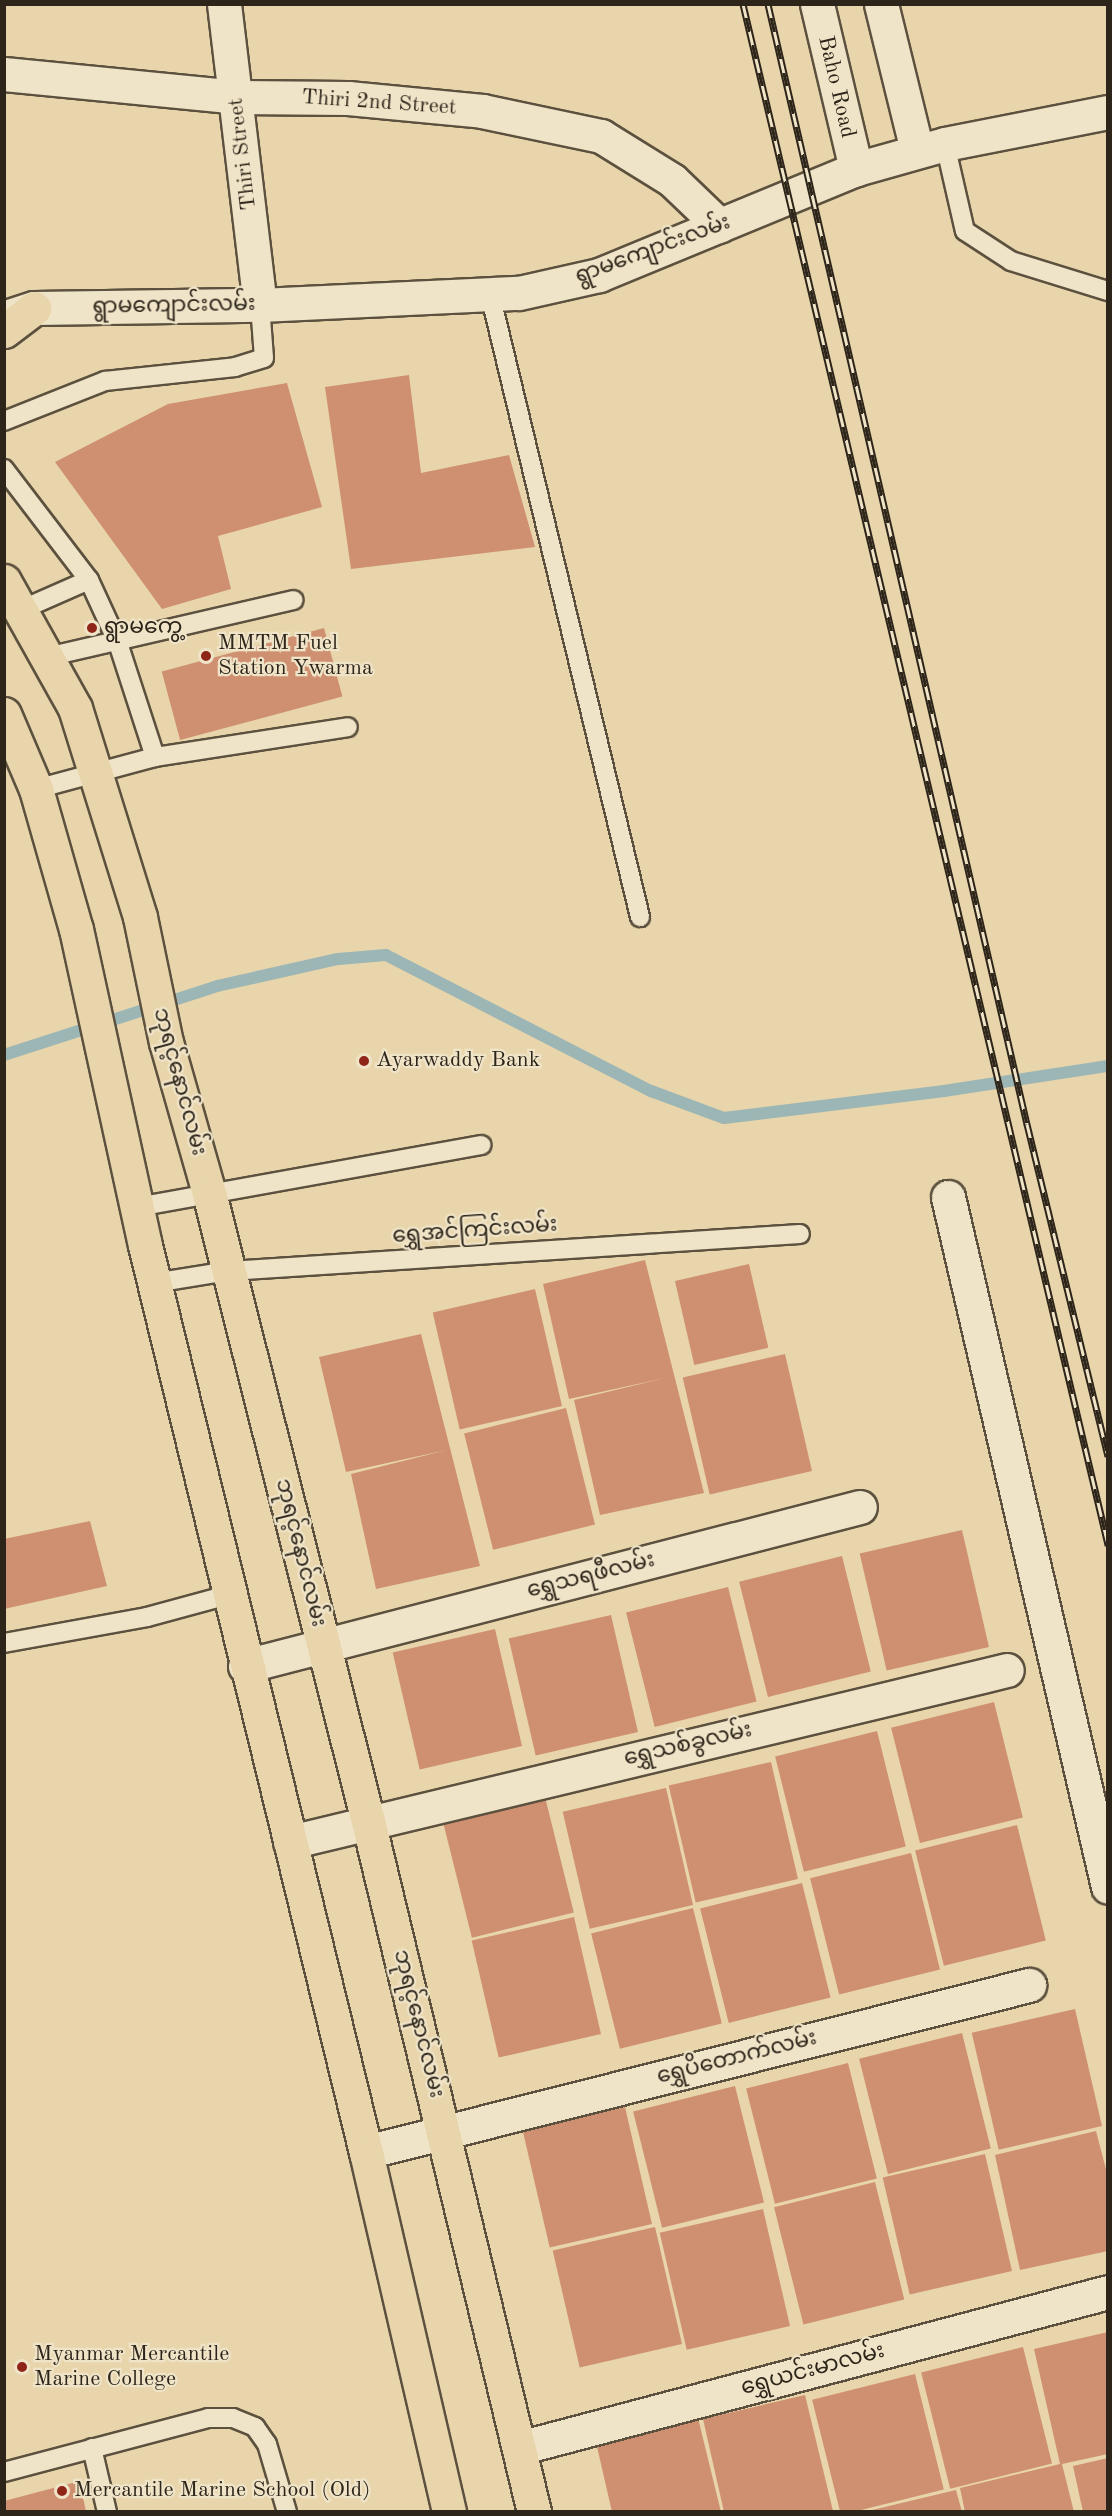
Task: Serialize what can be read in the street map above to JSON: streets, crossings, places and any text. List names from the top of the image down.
{
  "streets": {
    "main road": ["ဘုရင့်နောင်လမ်း"],
    "street": [
      "Baho Road",
      "Thiri 2nd Street",
      "Thiri Street",
      "ရွာမကျောင်းလမ်း",
      "ရွှေသရဖီလမ်း",
      "ရွှေသစ်ခွလမ်း",
      "ရွှေပိတောက်လမ်း",
      "ရွှေယင်းမာလမ်း"
    ],
    "lane": ["ရွှေအင်ကြင်းလမ်း"]
  },
  "crossings": [
    ["Baho Road", "ရွာမကျောင်းလမ်း"],
    ["Thiri 2nd Street", "Thiri Street"],
    ["Thiri 2nd Street", "ရွာမကျောင်းလမ်း"],
    ["Thiri Street", "ရွာမကျောင်းလမ်း"],
    ["ဘုရင့်နောင်လမ်း", "ရွှေအင်ကြင်းလမ်း"],
    ["ဘုရင့်နောင်လမ်း", "ရွှေသရဖီလမ်း"],
    ["ဘုရင့်နောင်လမ်း", "ရွှေသစ်ခွလမ်း"],
    ["ဘုရင့်နောင်လမ်း", "ရွှေပိတောက်လမ်း"],
    ["ဘုရင့်နောင်လမ်း", "ရွှေယင်းမာလမ်း"]
  ],
  "places": [
    "ရွာမကွေ့",
    "MMTM Fuel Station Ywarma",
    "Ayarwaddy Bank",
    "Myanmar Mercantile Marine College",
    "Mercantile Marine School (Old)"
  ]
}
